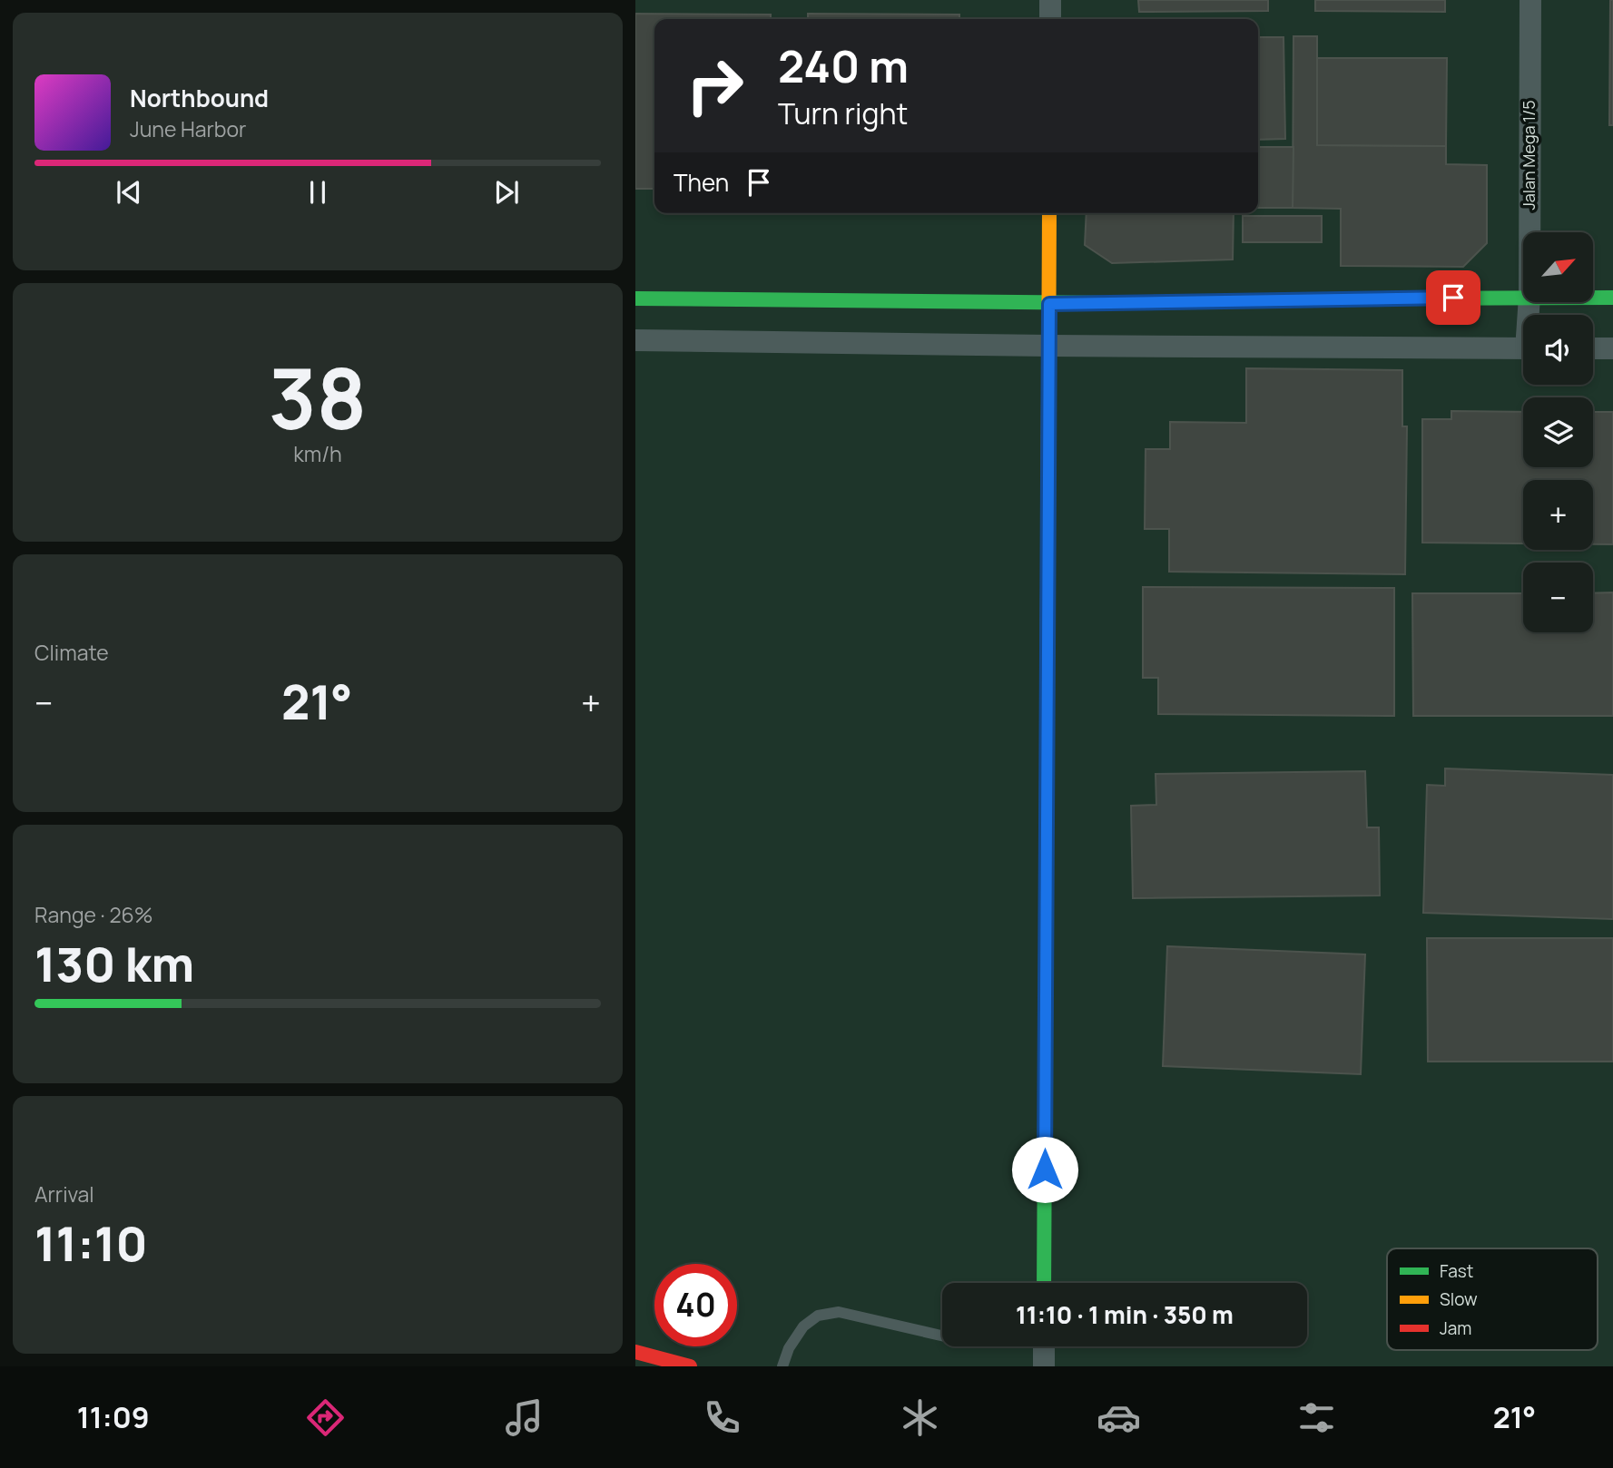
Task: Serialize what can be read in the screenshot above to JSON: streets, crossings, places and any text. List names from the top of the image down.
{
  "streets": {
    "street": ["Jalan Mega 1/5"]
  },
  "legend": ["Fast", "Slow", "Jam"],
  "north": "top right",
  "page": {
    "turn": ["240 m", "Turn right"],
    "song": ["Northbound", "June Harbor"],
    "then": "Then",
    "map_buttons": ["+", "−"],
    "tile": [
      ["38", "km/h"],
      "Climate",
      ["Range · 26%", "130 km"],
      ["Arrival", "11:10"]
    ],
    "heat": ["−", "21°", "+"],
    "limit": "40",
    "trip": "11:10 · 1 min · 350 m",
    "tabs": ["11:09", "21°"]
  }
}
